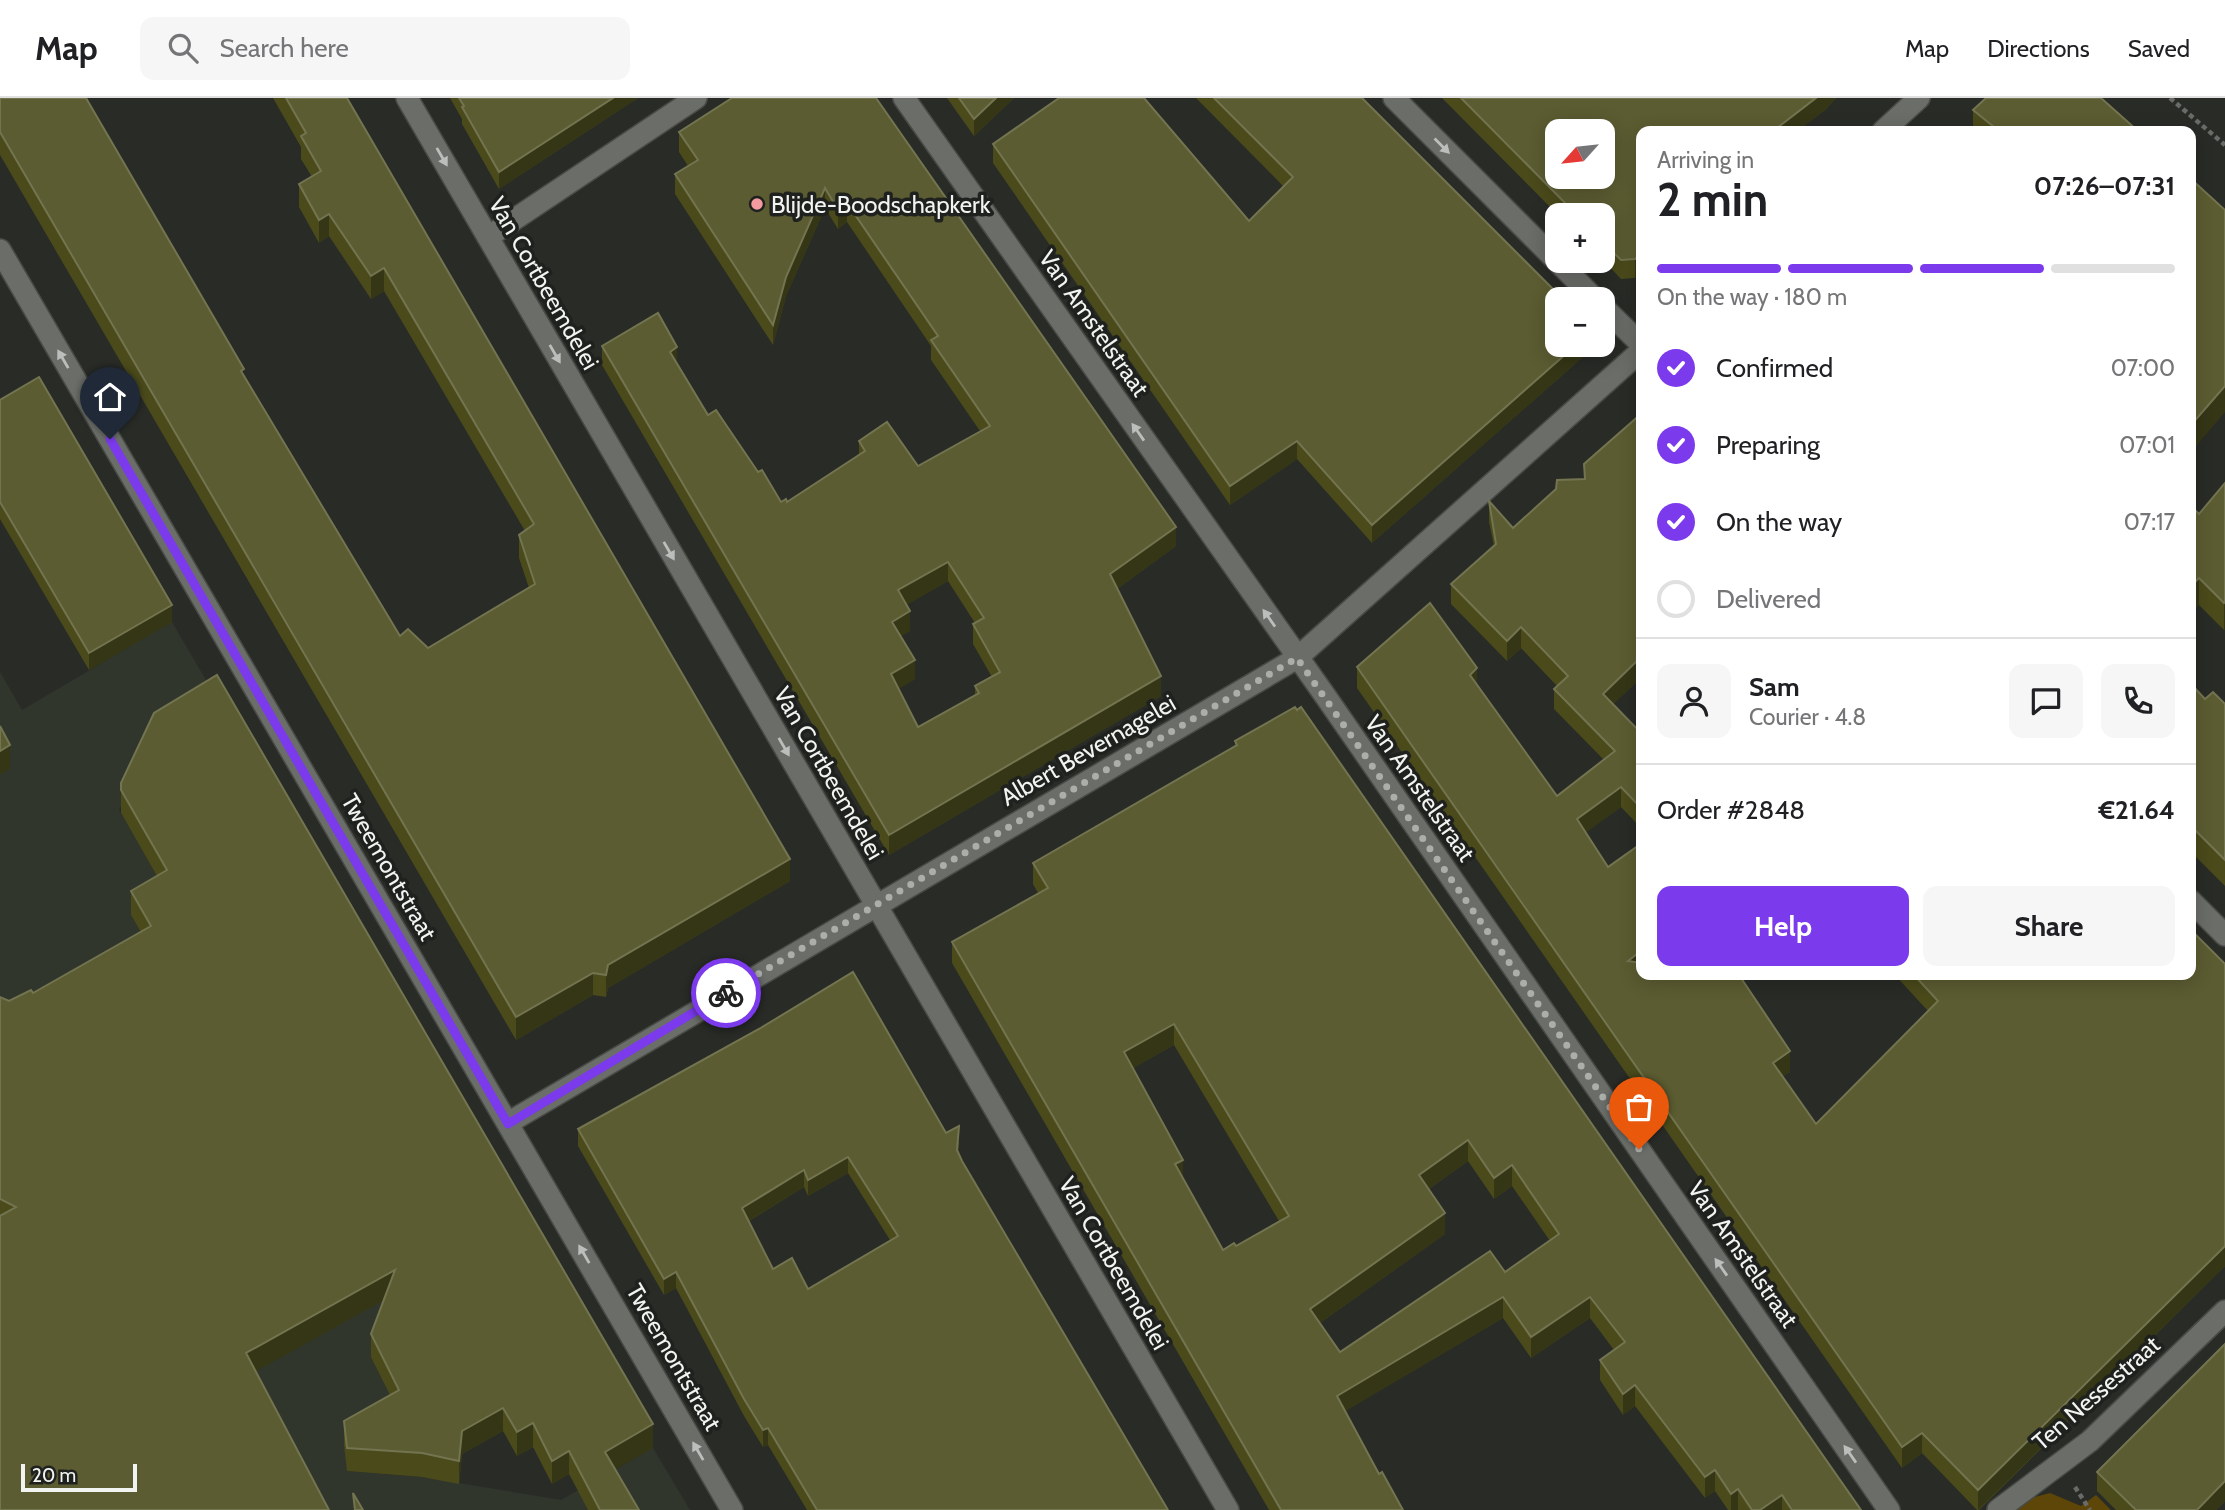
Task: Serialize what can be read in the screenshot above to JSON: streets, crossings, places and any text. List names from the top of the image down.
{
  "streets": {
    "street": [
      "Van Cortbeemdelei",
      "Van Amstelstraat",
      "Albert Bevernagelei",
      "Tweemontstraat",
      "Ten Nessestraat"
    ]
  },
  "crossings": [
    ["Van Cortbeemdelei", "Albert Bevernagelei"],
    ["Van Amstelstraat", "Albert Bevernagelei"],
    ["Albert Bevernagelei", "Tweemontstraat"]
  ],
  "one_way": ["Van Cortbeemdelei", "Van Amstelstraat", "Tweemontstraat"],
  "places": ["Blijde-Boodschapkerk"],
  "scale_bar": "20 m",
  "north": "bottom left",
  "page": {
    "header": "Map",
    "search": "Search here",
    "nav": ["Map", "Directions", "Saved"],
    "map_buttons": ["+", "−"],
    "heading": ["2 min", "Arriving in", "07:26–07:31"],
    "panel": [
      "Sam",
      "Courier · 4.8",
      "Order #2848",
      "€21.64"
    ],
    "bar": "On the way · 180 m",
    "list": [
      ["Confirmed", "07:00"],
      ["Preparing", "07:01"],
      ["On the way", "07:17"],
      "Delivered"
    ],
    "buttons": ["Help", "Share"],
    "scale": "20 m"
  }
}
